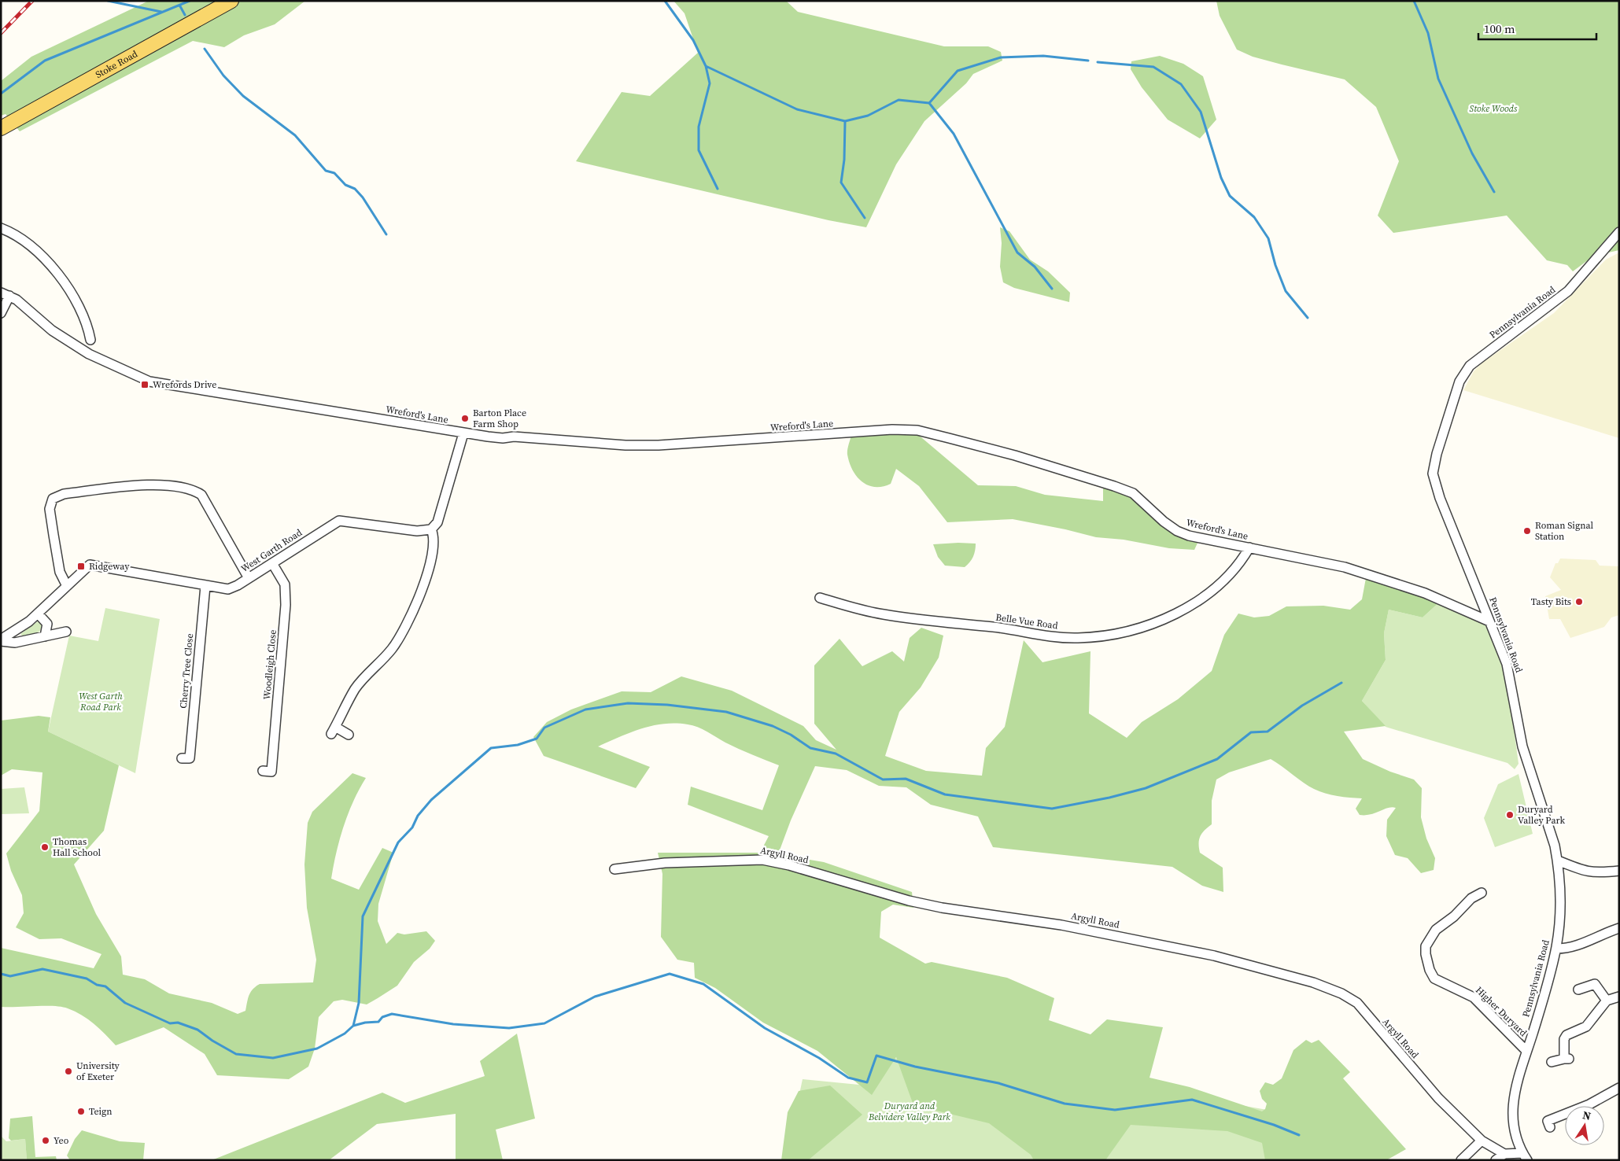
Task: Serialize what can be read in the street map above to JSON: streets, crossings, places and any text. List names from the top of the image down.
{
  "streets": {
    "main road": ["Stoke Road"],
    "street": [
      "Pennsylvania Road",
      "Wreford's Lane",
      "West Garth Road",
      "Belle Vue Road",
      "Woodleigh Close",
      "Cherry Tree Close",
      "Argyll Road",
      "Higher Duryard"
    ]
  },
  "crossings": [
    ["Pennsylvania Road", "Wreford's Lane"],
    ["Pennsylvania Road", "Higher Duryard"],
    ["Wreford's Lane", "Belle Vue Road"],
    ["West Garth Road", "Woodleigh Close"],
    ["West Garth Road", "Cherry Tree Close"]
  ],
  "parks": ["Stoke Woods", "West Garth Road Park", "Duryard and Belvidere Valley Park"],
  "places": {
    "transit": ["Wrefords Drive", "Ridgeway"],
    "other": [
      "Barton Place Farm Shop",
      "Roman Signal Station",
      "Tasty Bits",
      "Duryard Valley Park",
      "Thomas Hall School",
      "University of Exeter",
      "Teign",
      "Yeo"
    ]
  },
  "scale_bar": "100 m",
  "north": "top"
}
